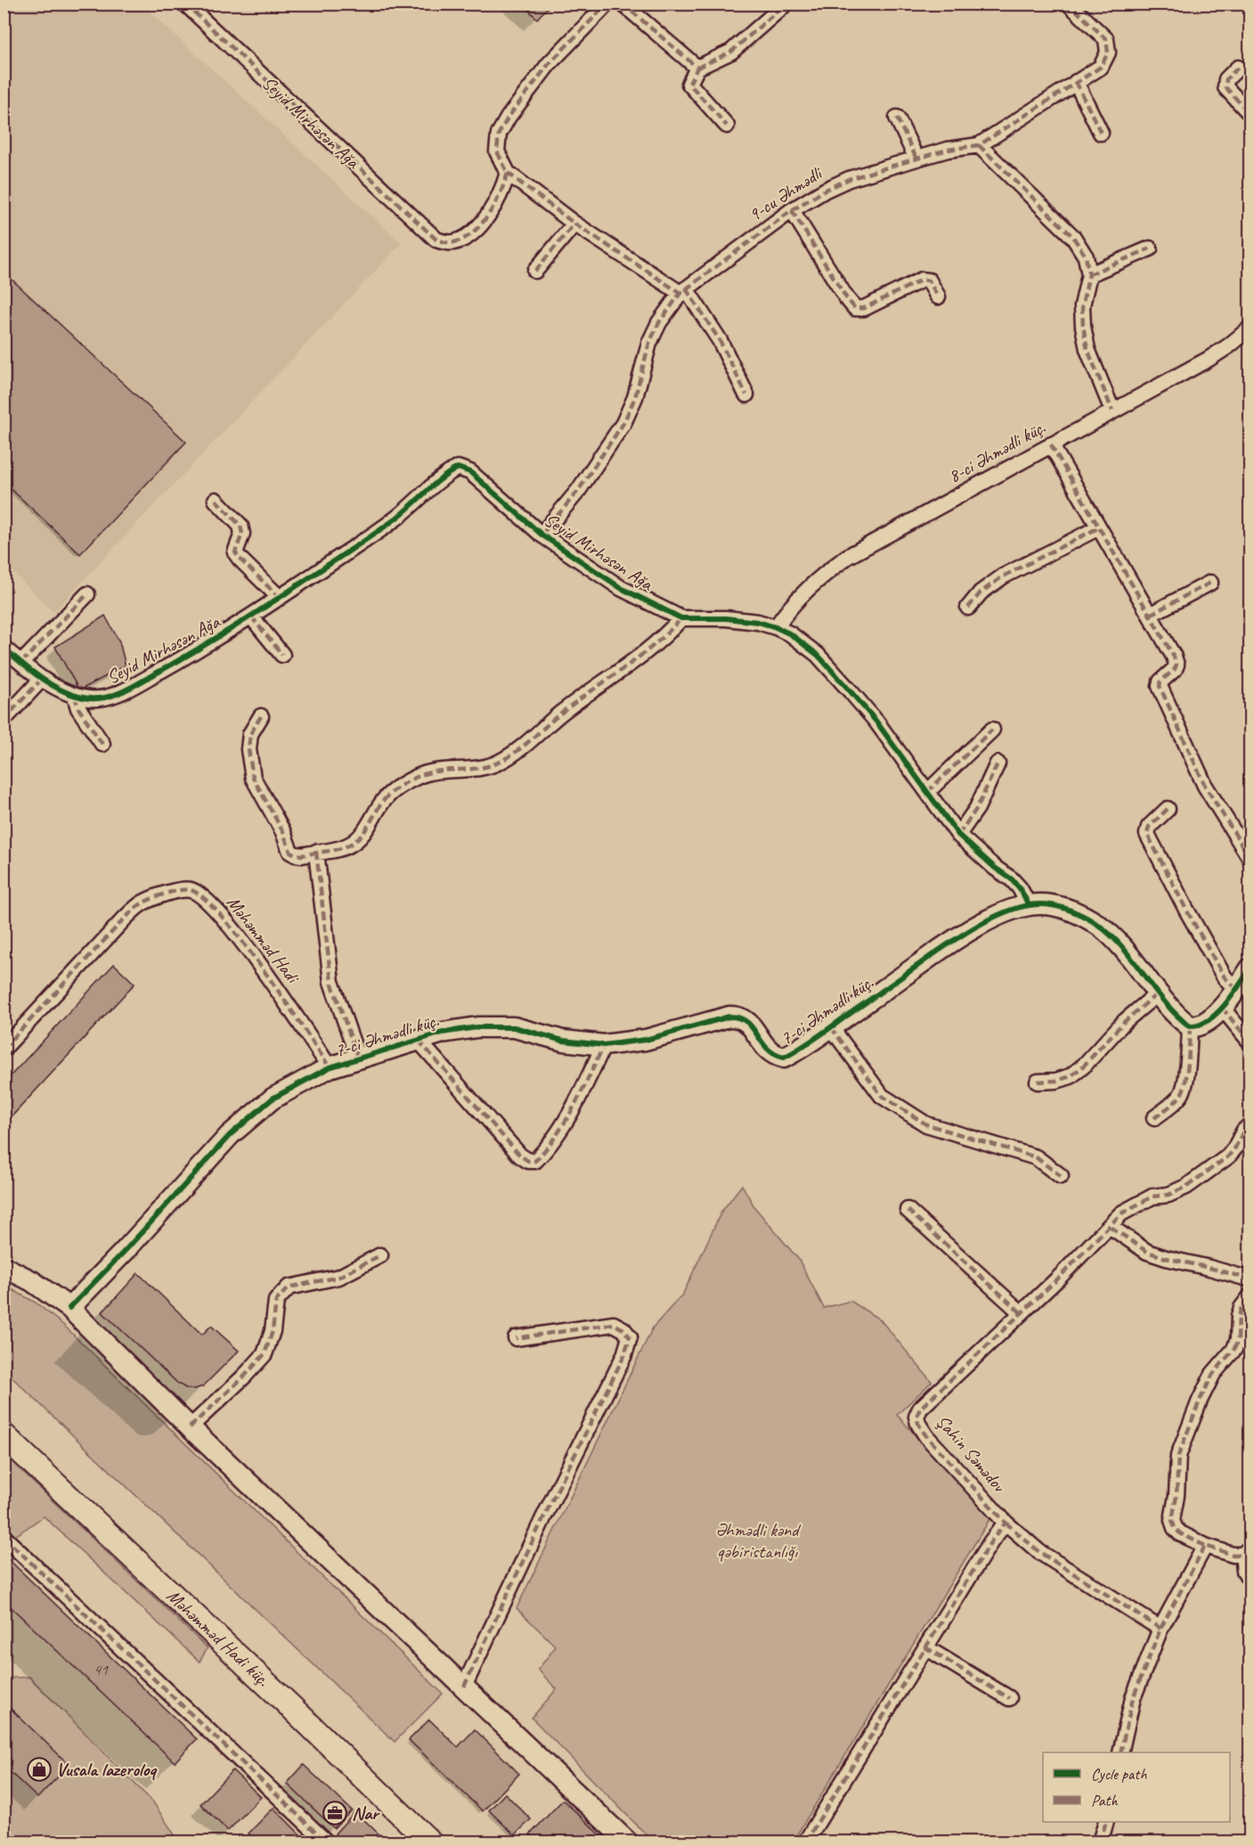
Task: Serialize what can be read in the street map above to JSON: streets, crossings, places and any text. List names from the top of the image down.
{
  "streets": {
    "main road": ["Məhəmməd Hadi küç."],
    "street": [
      "Seyid Mirhəsən Ağa",
      "9-cu Əhmədli",
      "8-ci Əhmədli küç.",
      "Məhəmməd Hadi",
      "7-ci Əhmədli küç.",
      "Şahin Səmədov"
    ]
  },
  "crossings": [
    ["Seyid Mirhəsən Ağa", "9-cu Əhmədli"],
    ["Seyid Mirhəsən Ağa", "8-ci Əhmədli küç."],
    ["Seyid Mirhəsən Ağa", "7-ci Əhmədli küç."],
    ["Məhəmməd Hadi", "7-ci Əhmədli küç."]
  ],
  "parks": ["Əhmədli kənd qəbiristanlığı"],
  "places": {
    "shop": ["Vusala lazeroloq"],
    "office": ["Nar"]
  },
  "house_numbers": ["41"],
  "legend": ["Cycle path", "Path"]
}
